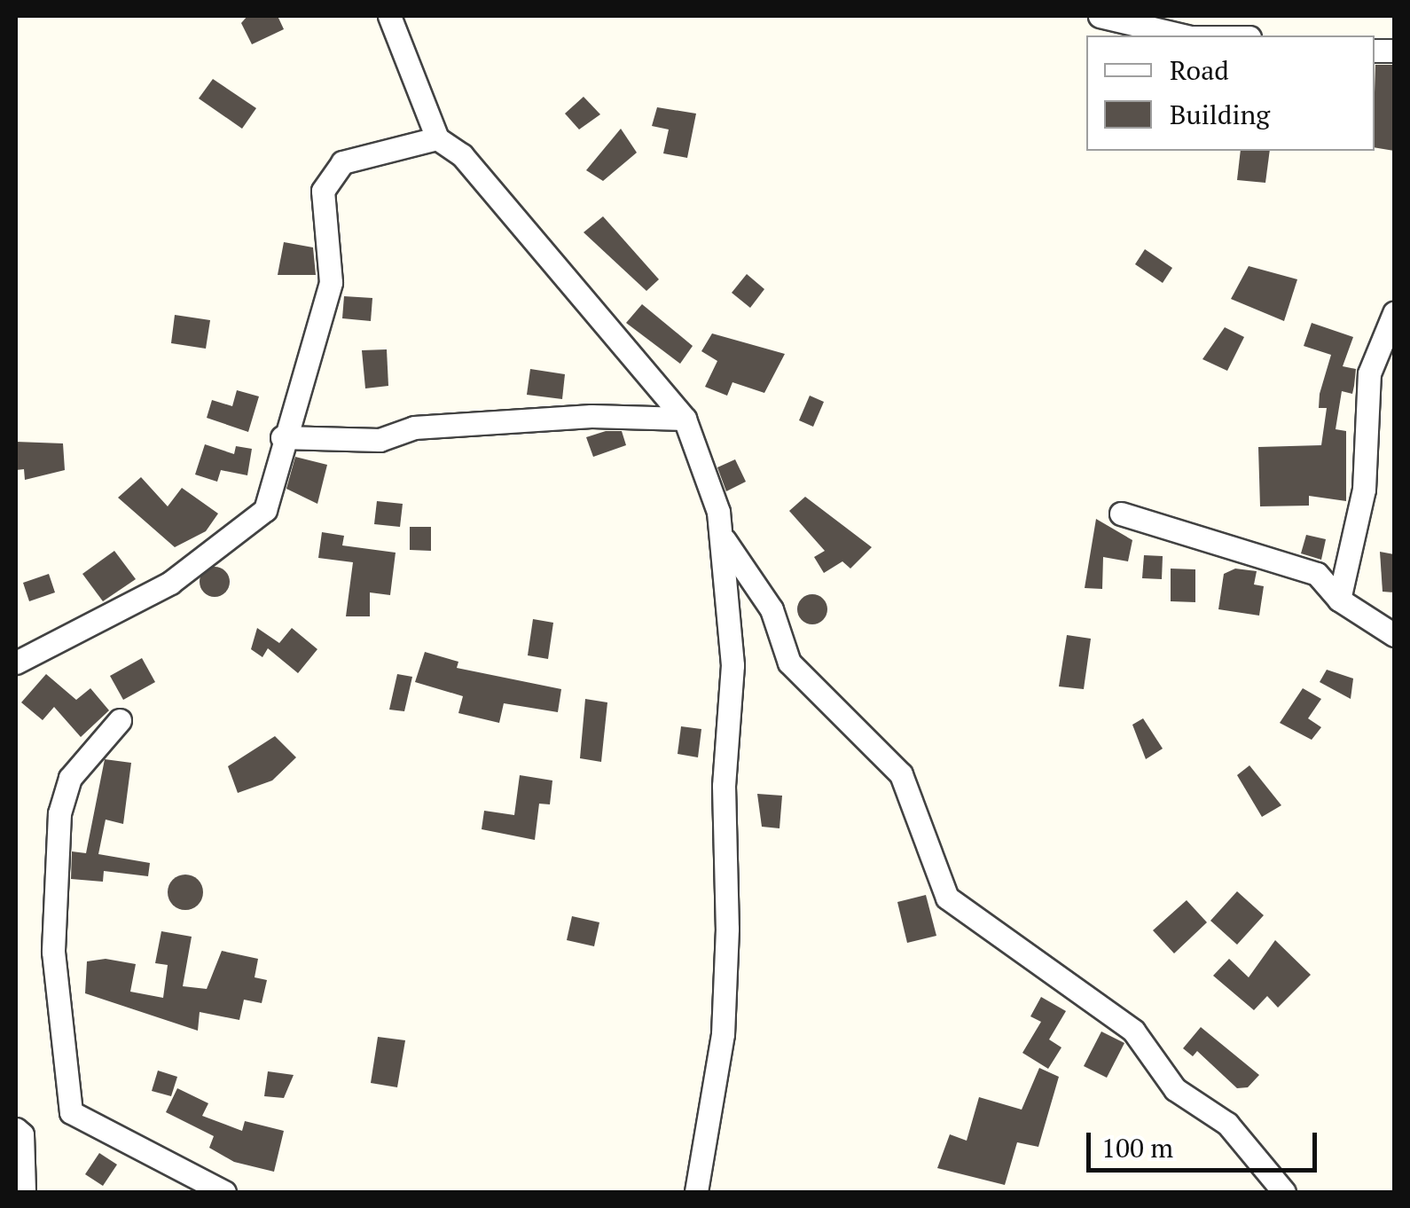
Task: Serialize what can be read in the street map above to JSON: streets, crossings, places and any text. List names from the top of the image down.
{
  "legend": ["Road", "Building"],
  "scale_bar": "100 m"
}
